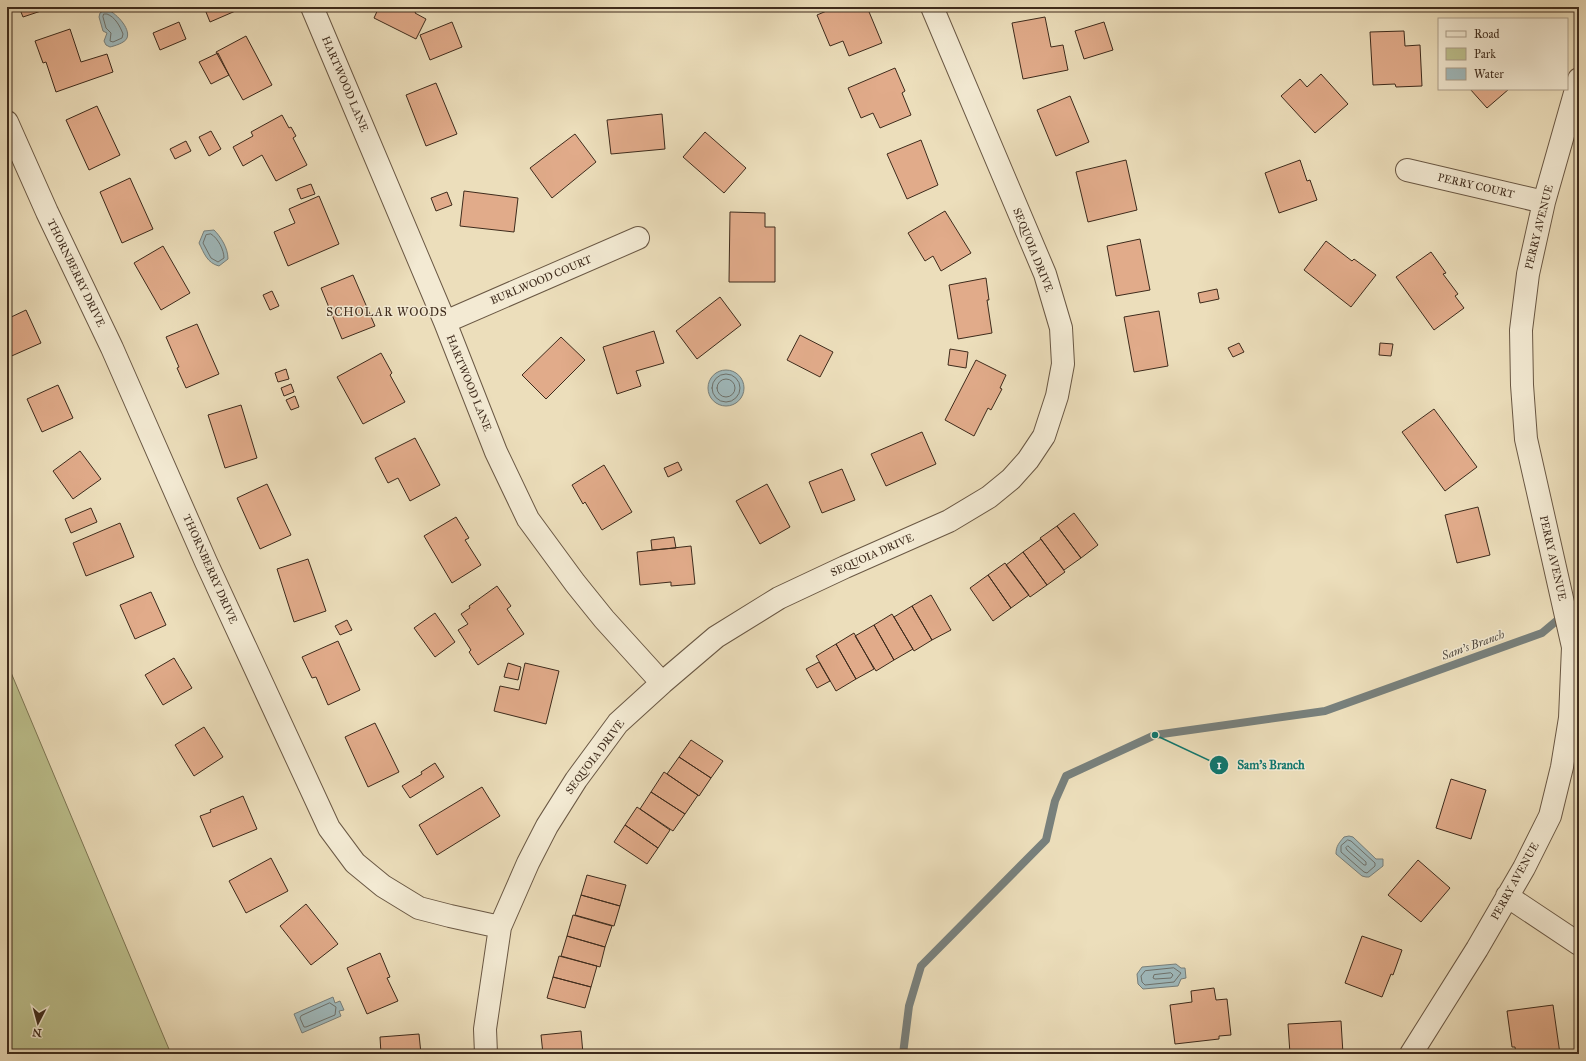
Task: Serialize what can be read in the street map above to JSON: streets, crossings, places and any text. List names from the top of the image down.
{
  "streets": {
    "street": [
      "HARTWOOD LANE",
      "PERRY COURT",
      "PERRY AVENUE",
      "SEQUOIA DRIVE",
      "THORNBERRY DRIVE",
      "BURLWOOD COURT"
    ]
  },
  "crossings": [
    ["HARTWOOD LANE", "SEQUOIA DRIVE"],
    ["HARTWOOD LANE", "BURLWOOD COURT"],
    ["PERRY COURT", "PERRY AVENUE"],
    ["SEQUOIA DRIVE", "THORNBERRY DRIVE"]
  ],
  "districts": ["SCHOLAR WOODS"],
  "water": ["Sam's Branch"],
  "places": ["Sam's Branch"],
  "legend": ["Road", "Park", "Water"],
  "north": "bottom"
}
